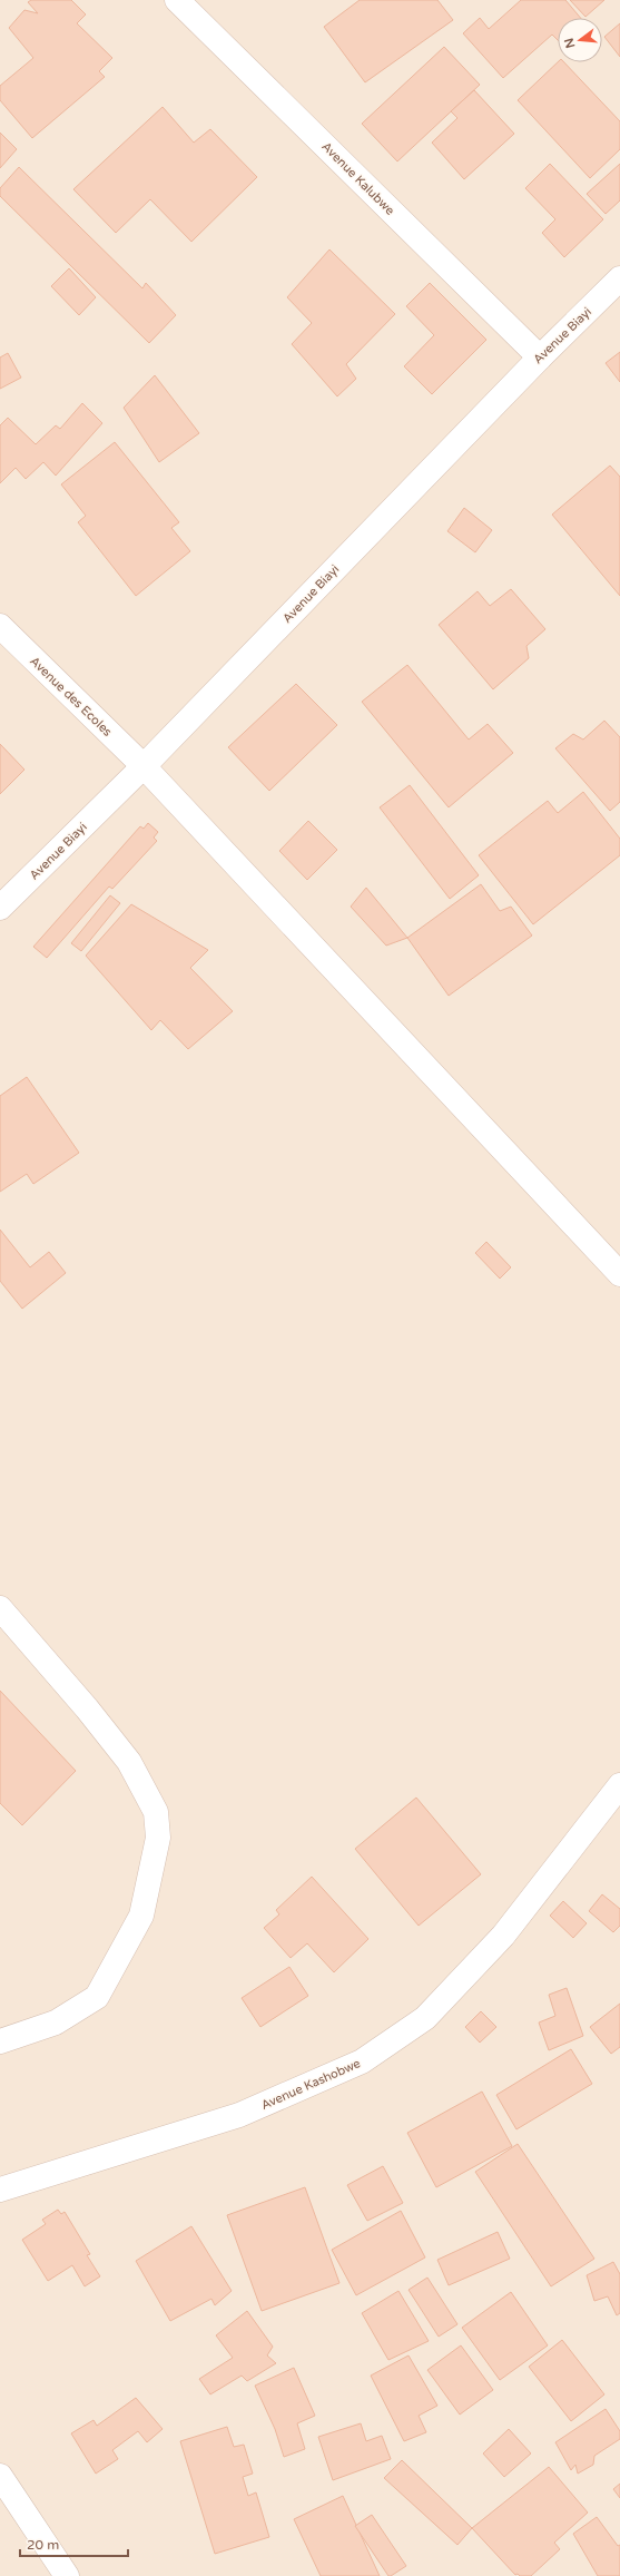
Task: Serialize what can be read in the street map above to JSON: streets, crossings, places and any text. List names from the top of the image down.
{
  "streets": {
    "street": [
      "Avenue Kalubwe",
      "Avenue Biayi",
      "Avenue des Ecoles",
      "Avenue Kashobwe"
    ]
  },
  "crossings": [
    ["Avenue Kalubwe", "Avenue Biayi"],
    ["Avenue Biayi", "Avenue des Ecoles"]
  ],
  "scale_bar": "20 m",
  "north": "left"
}
